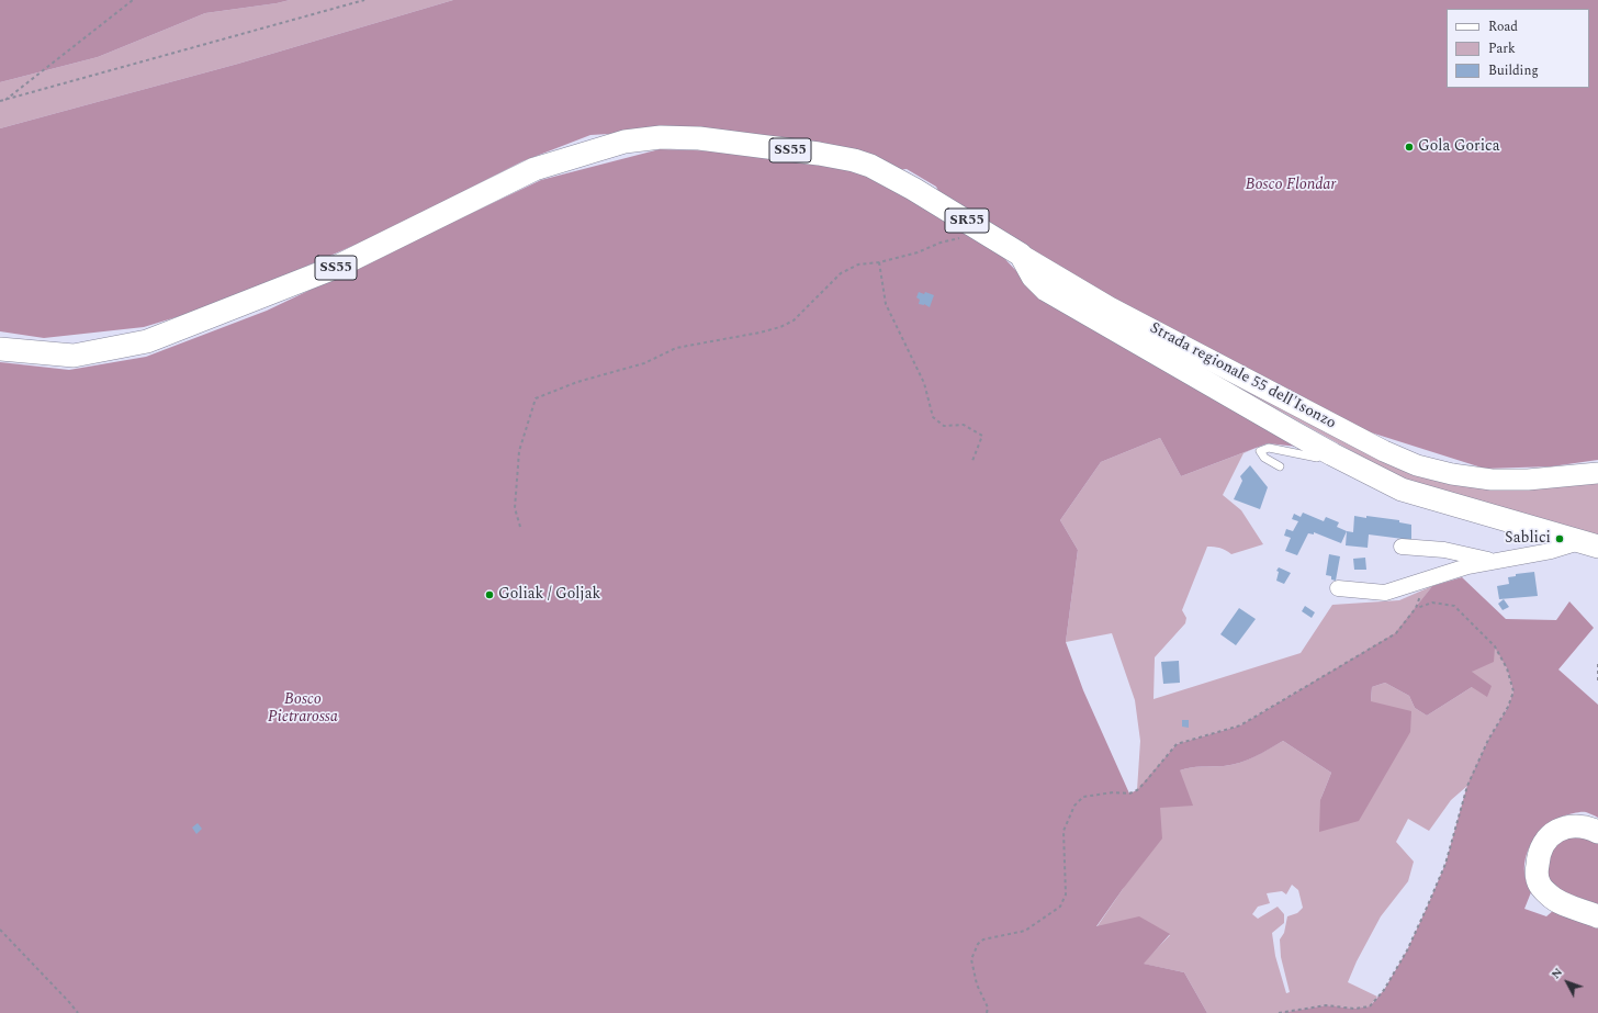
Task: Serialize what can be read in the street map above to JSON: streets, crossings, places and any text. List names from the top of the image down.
{
  "streets": {
    "main road": ["SS55", "SR55", "Strada regionale 55 dell'Isonzo"]
  },
  "crossings": [
    ["SS55", "Strada regionale 55 dell'Isonzo"]
  ],
  "parks": ["Bosco Flondar", "Bosco Pietrarossa"],
  "places": ["Gola Gorica", "Sablici", "Goliak / Goljak"],
  "legend": ["Road", "Park", "Building"],
  "north": "top left"
}
